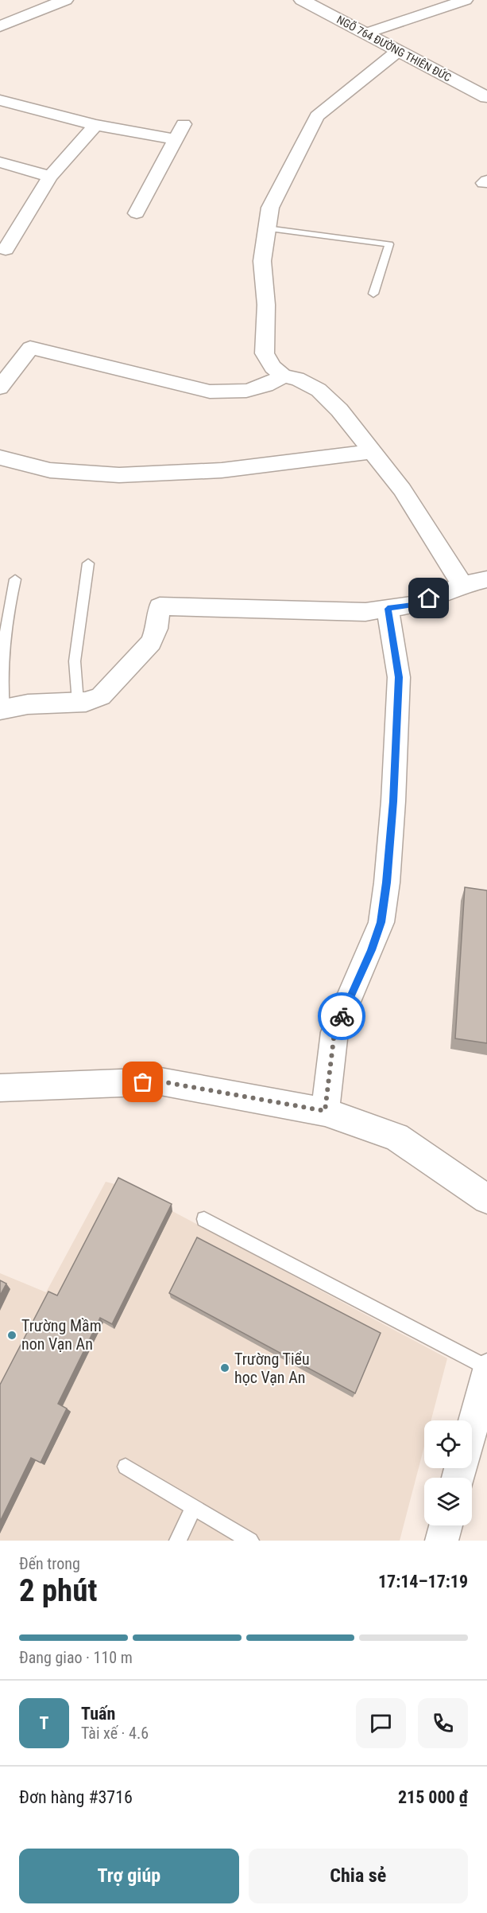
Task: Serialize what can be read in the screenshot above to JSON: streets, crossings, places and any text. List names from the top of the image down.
{
  "streets": {
    "street": ["NGÕ 764 ĐƯỜNG THIÊN ĐỨC"]
  },
  "places": ["Trường Mầm non Vạn An", "Trường Tiểu học Vạn An"],
  "page": {
    "heading": ["2 phút", "Đến trong", "17:14–17:19"],
    "panel": [
      "Tuấn",
      "Tài xế · 4.6",
      "Đơn hàng #3716",
      "215 000 ₫"
    ],
    "bar": "Đang giao · 110 m",
    "round": "T",
    "buttons": ["Trợ giúp", "Chia sẻ"]
  }
}
